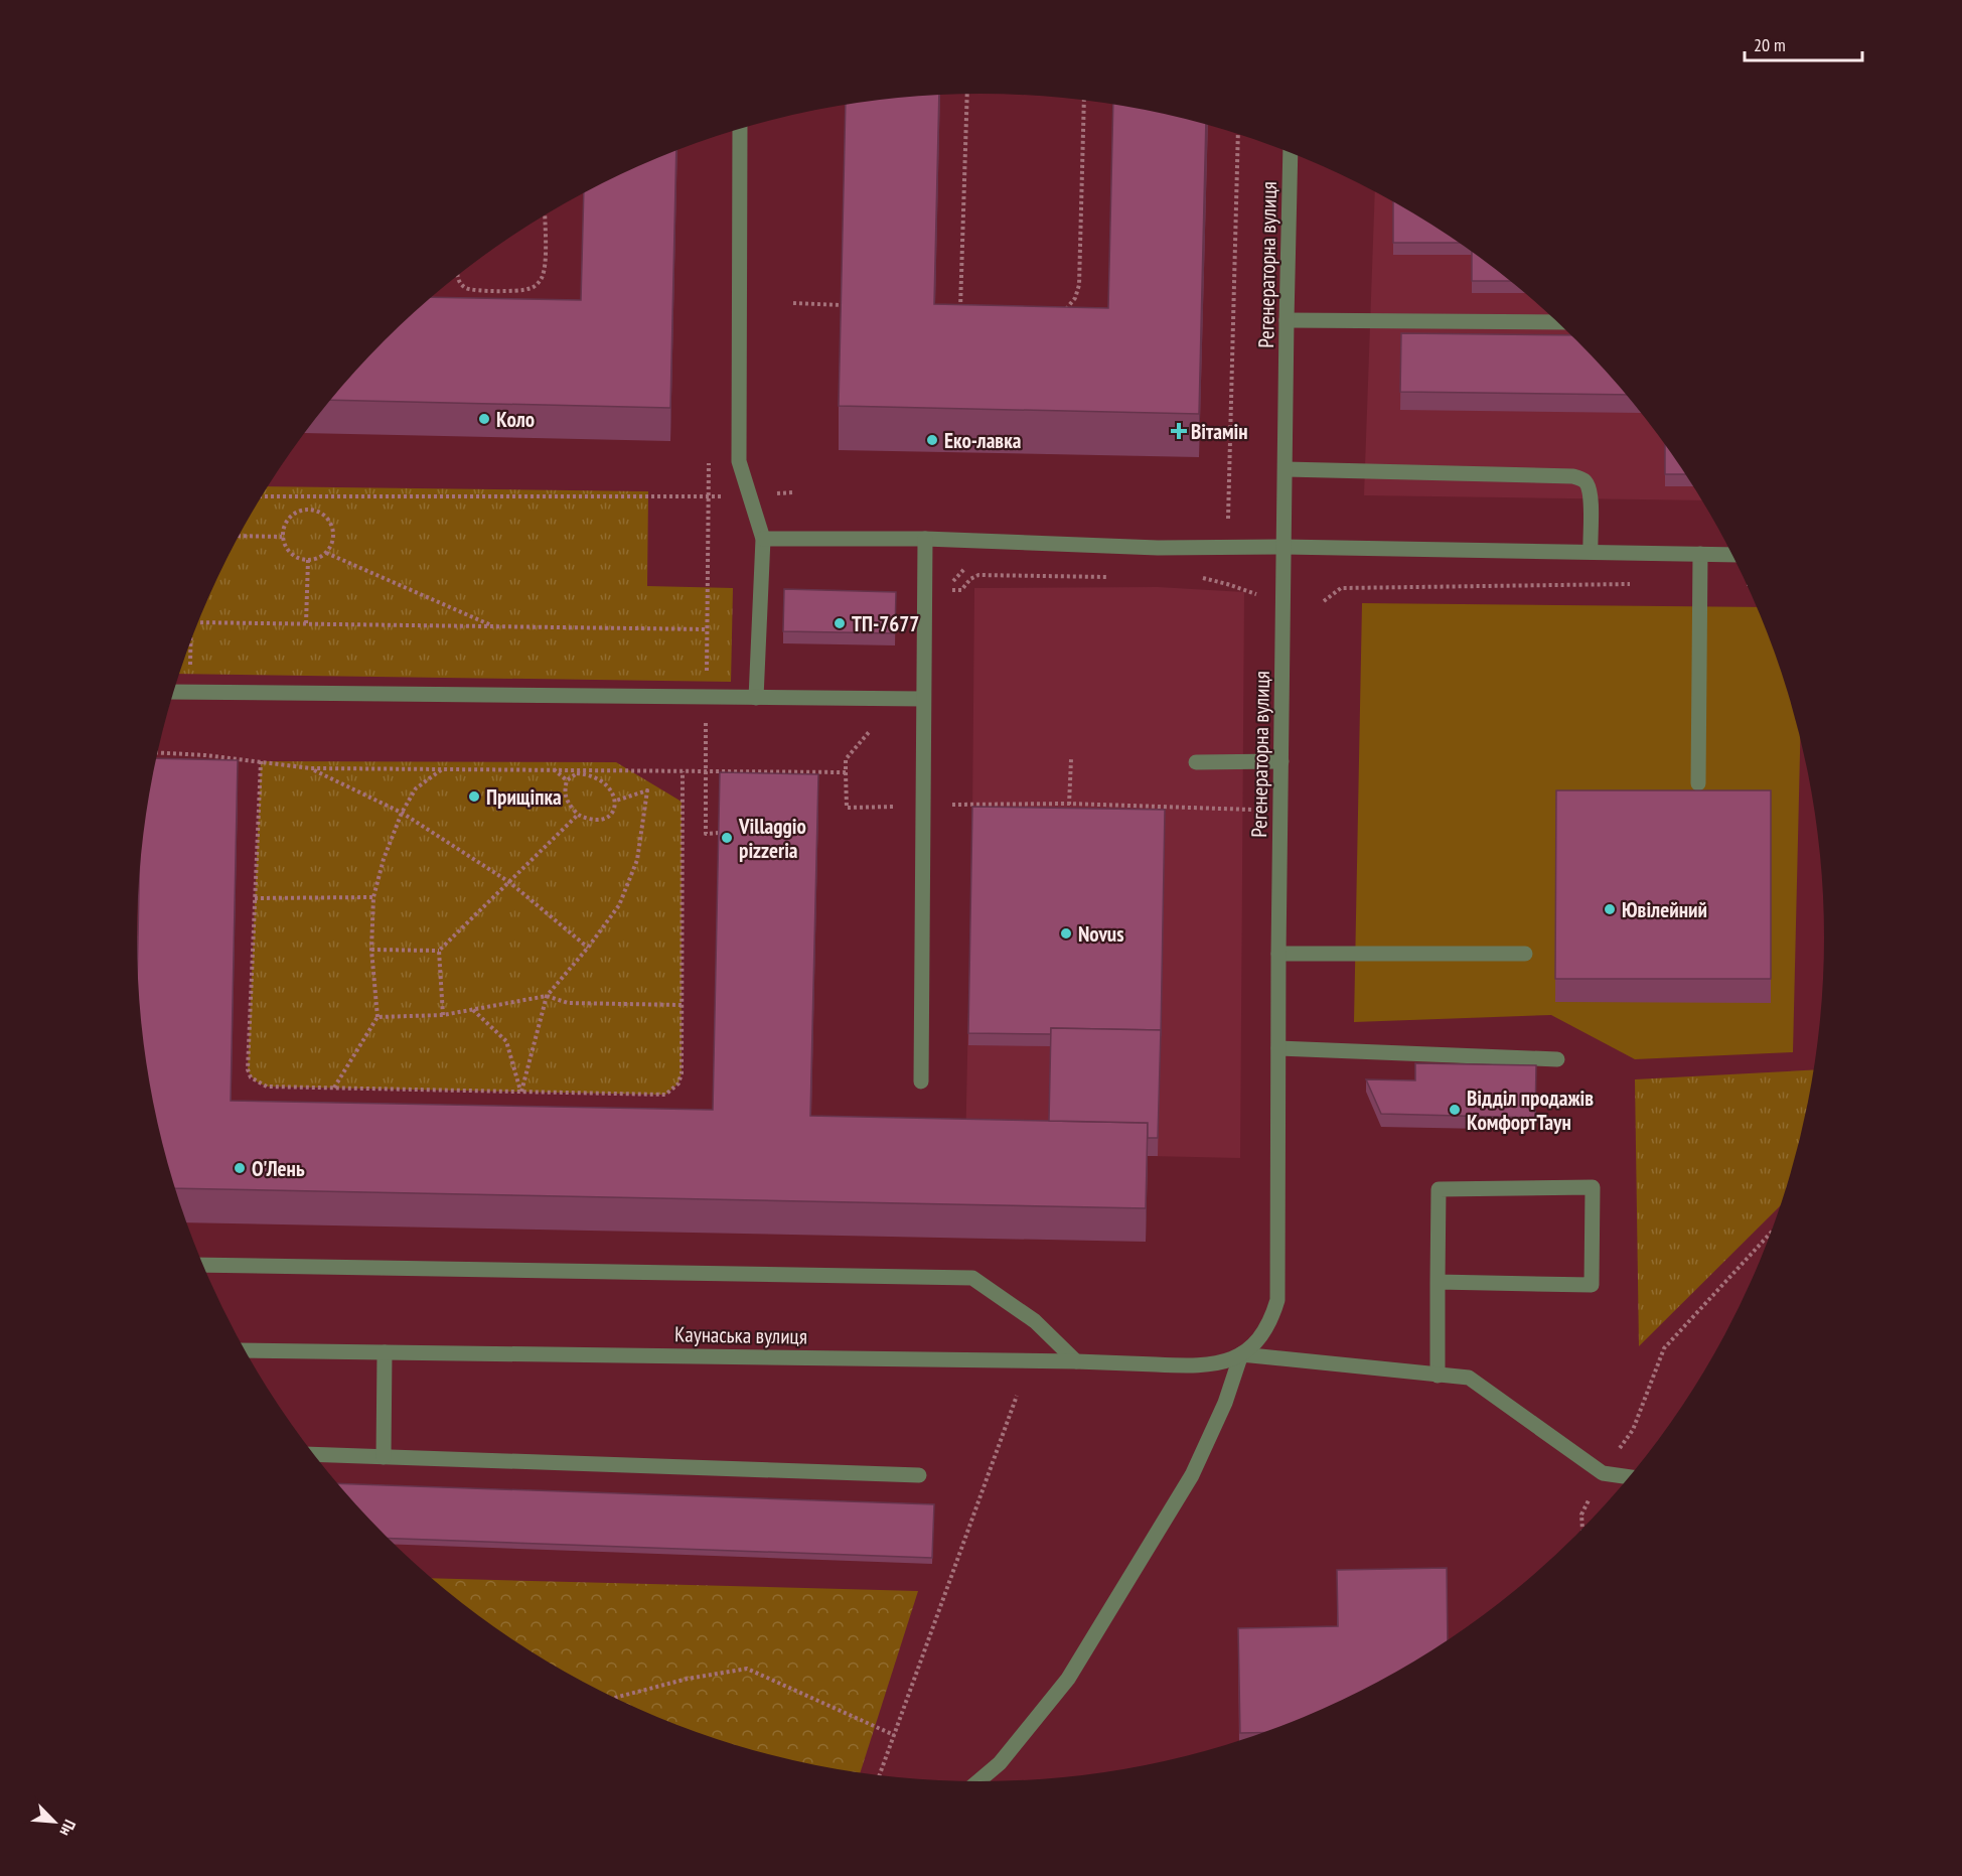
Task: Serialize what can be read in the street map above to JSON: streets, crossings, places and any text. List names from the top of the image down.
{
  "streets": {
    "street": ["Регенераторна вулиця", "Каунаська вулиця"]
  },
  "crossings": [
    ["Регенераторна вулиця", "Каунаська вулиця"]
  ],
  "places": {
    "other": [
      "Коло",
      "Еко-лавка",
      "ТП-7677",
      "Прищіпка",
      "Villaggio pizzeria",
      "Ювілейний",
      "Novus",
      "Відділ продажів КомфортТаун",
      "О'Лень"
    ],
    "health": ["Вітамін"]
  },
  "scale_bar": "20 m",
  "north": "bottom right"
}
